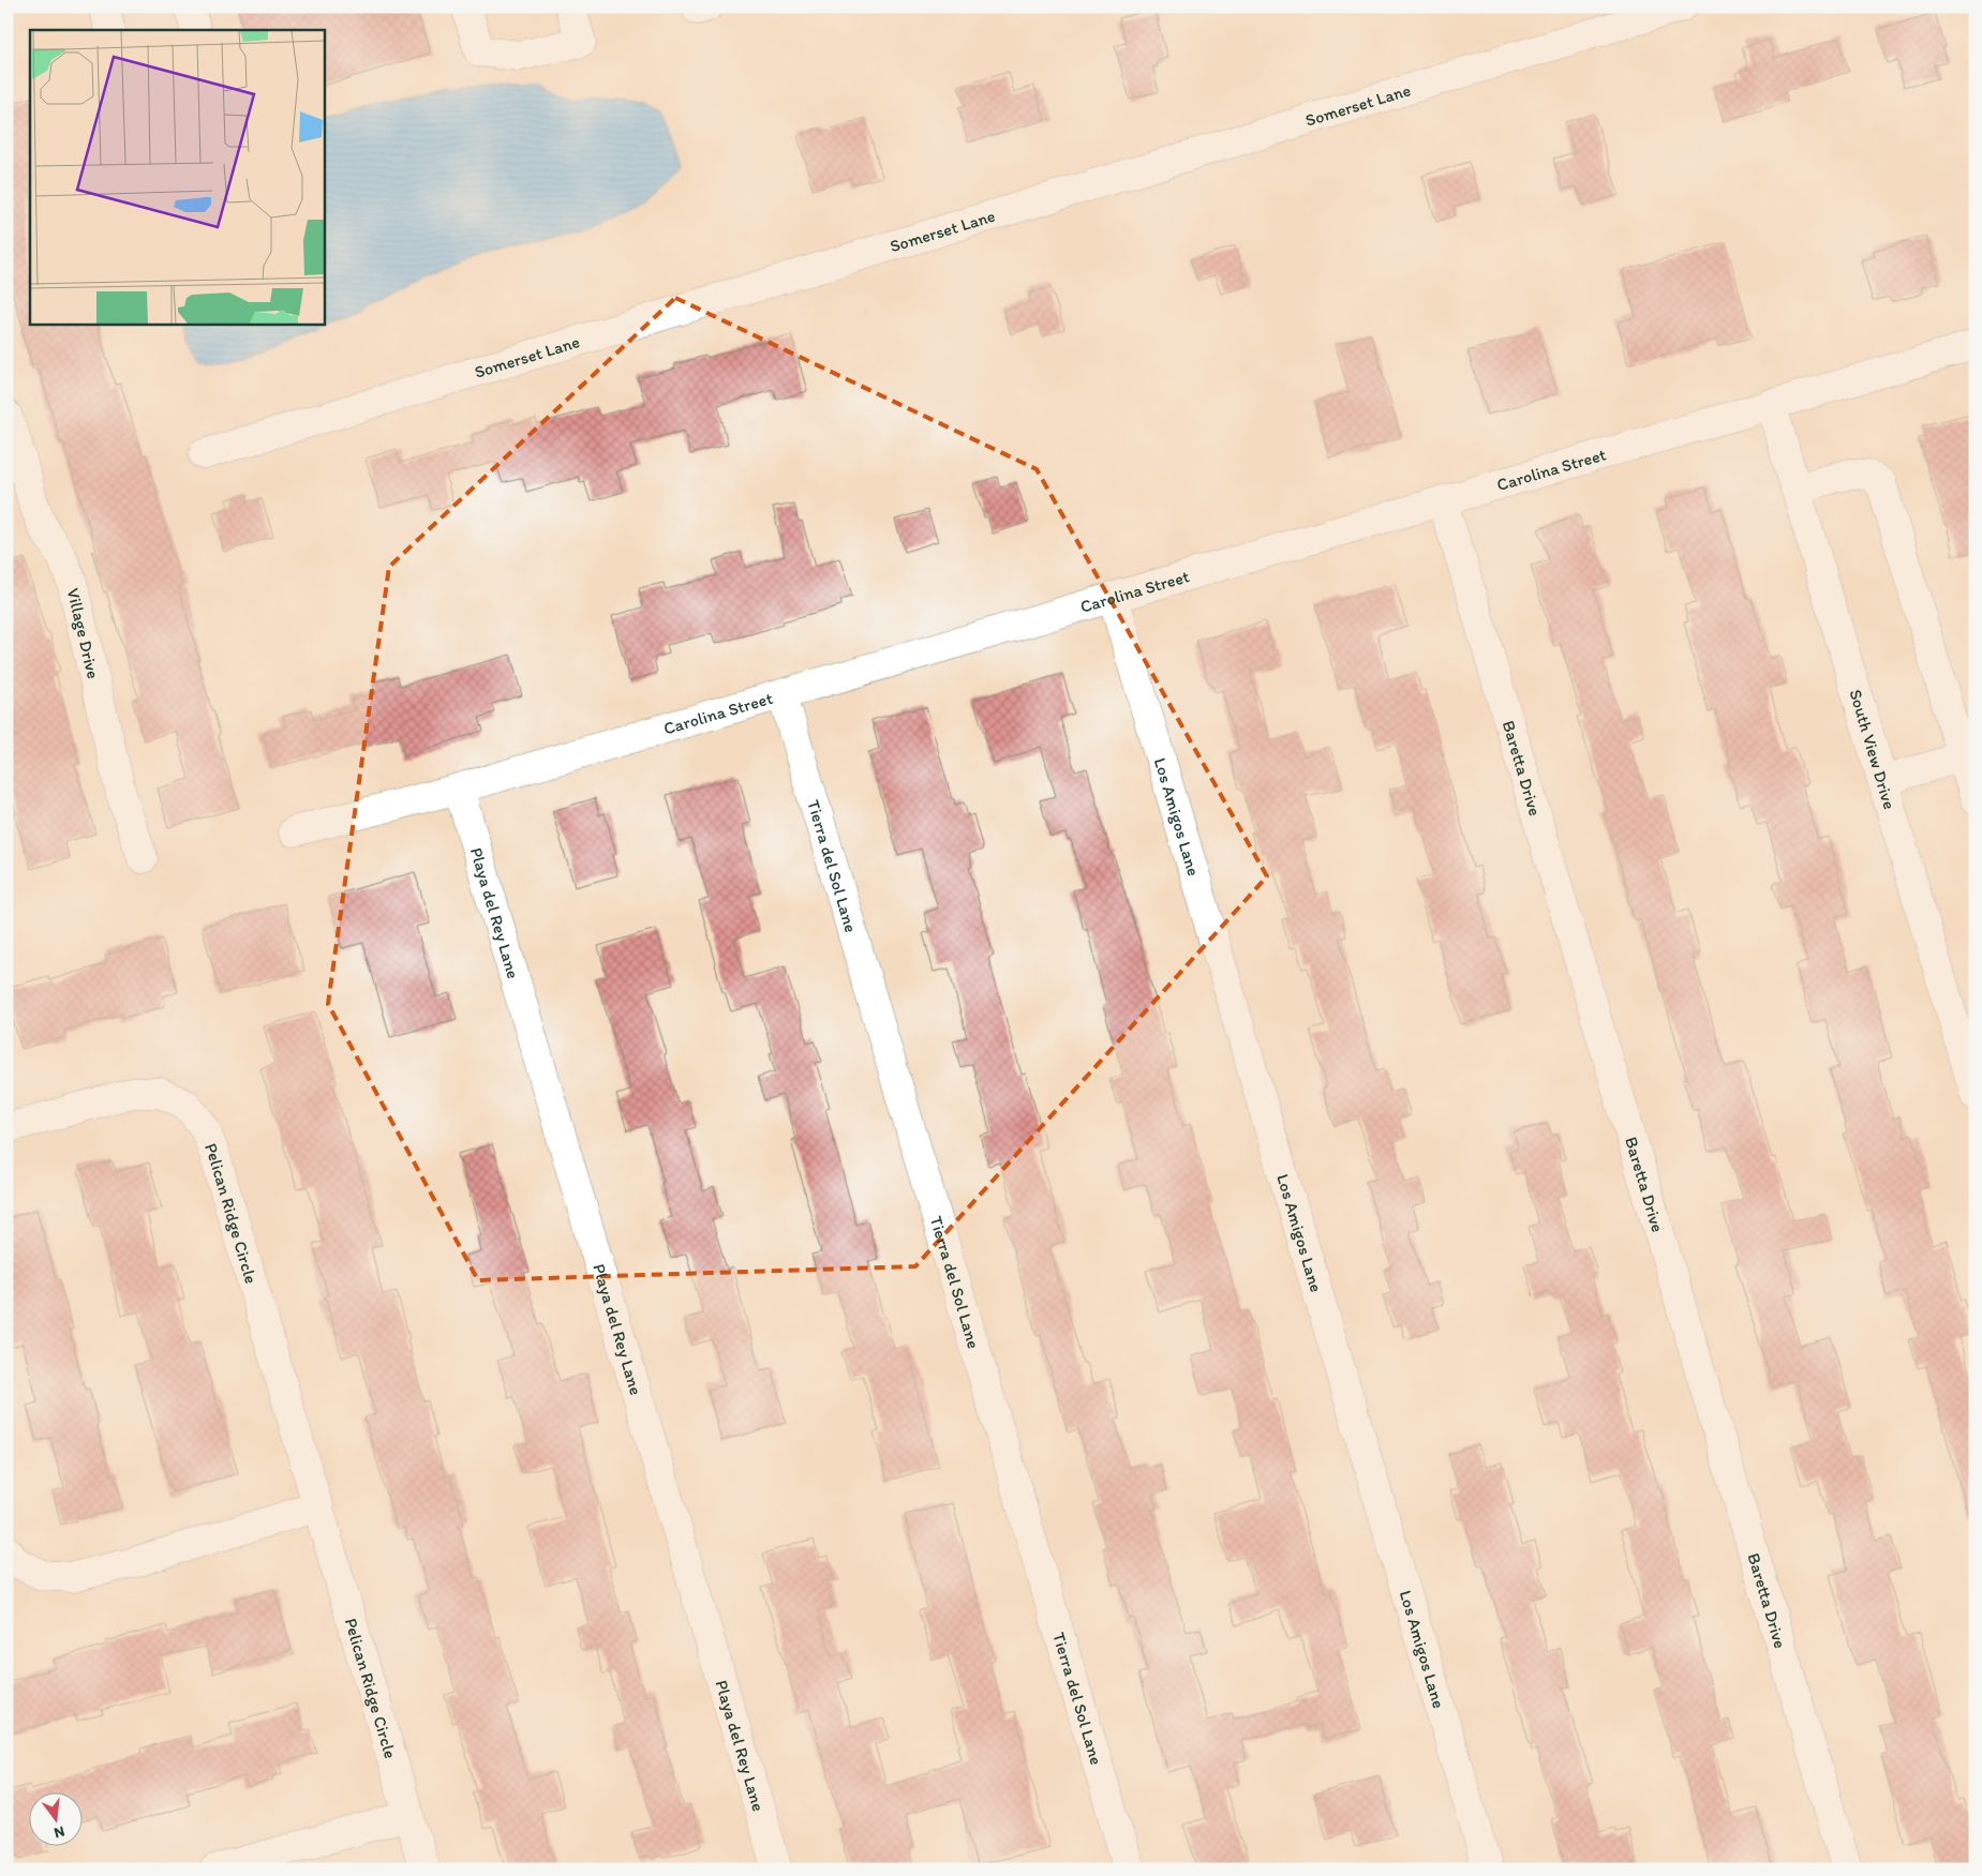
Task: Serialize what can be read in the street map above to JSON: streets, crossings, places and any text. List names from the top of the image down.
{
  "streets": {
    "street": [
      "Somerset Lane",
      "Carolina Street",
      "Village Drive",
      "South View Drive",
      "Baretta Drive",
      "Los Amigos Lane",
      "Tierra del Sol Lane",
      "Playa del Rey Lane",
      "Pelican Ridge Circle"
    ]
  },
  "crossings": [
    ["Carolina Street", "South View Drive"],
    ["Carolina Street", "Baretta Drive"],
    ["Carolina Street", "Los Amigos Lane"],
    ["Carolina Street", "Tierra del Sol Lane"],
    ["Carolina Street", "Playa del Rey Lane"]
  ],
  "north": "bottom"
}
